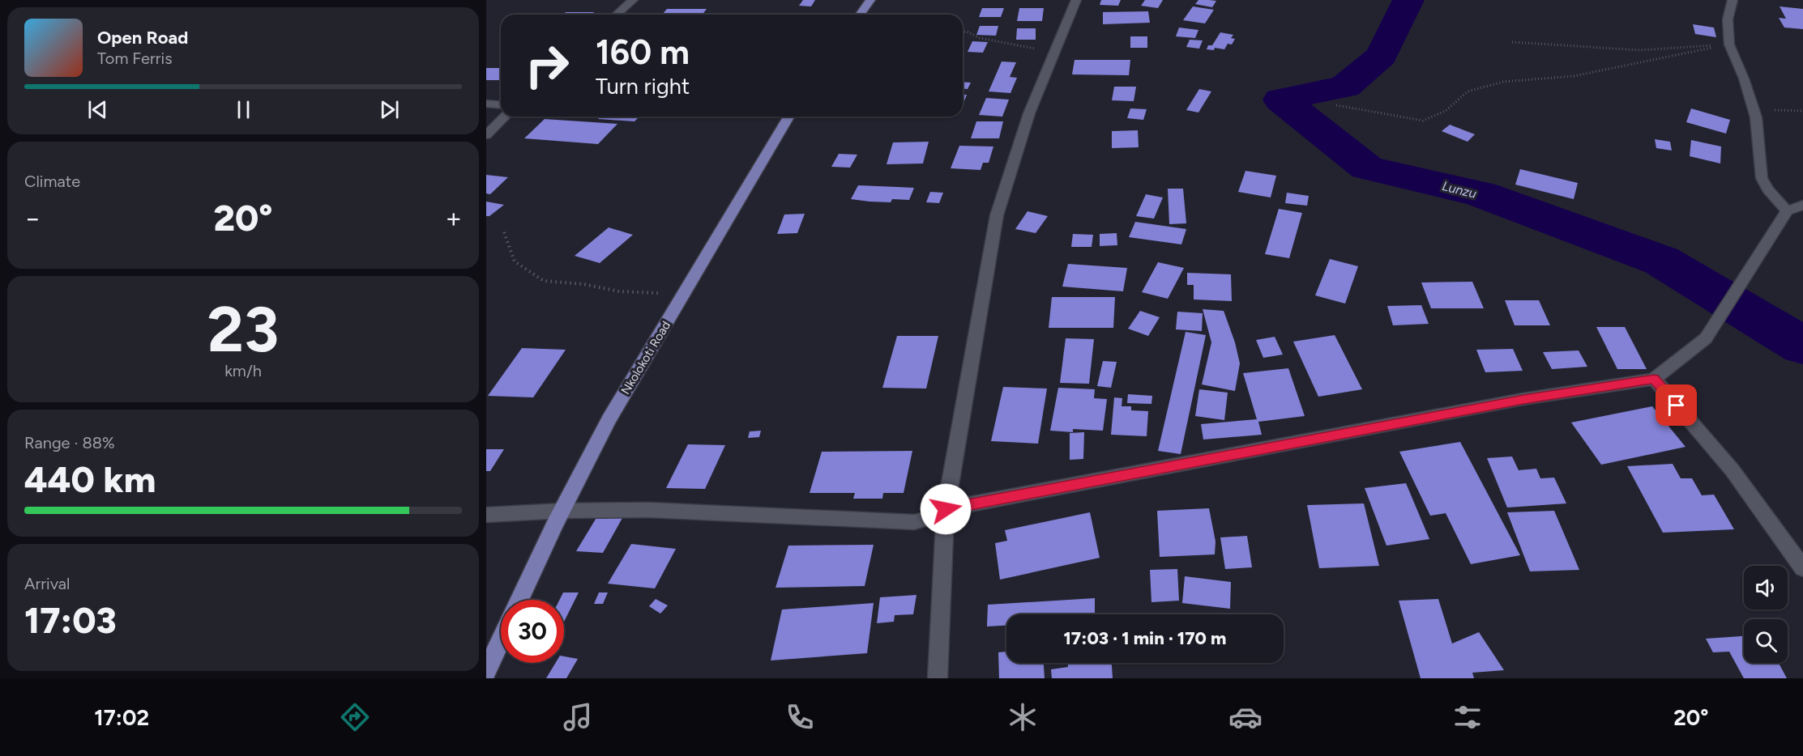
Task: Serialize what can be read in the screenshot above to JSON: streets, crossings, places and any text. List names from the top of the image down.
{
  "streets": {
    "main road": ["Nkolokoti Road"]
  },
  "water": ["Lunzu"],
  "page": {
    "turn": ["160 m", "Turn right"],
    "song": ["Open Road", "Tom Ferris"],
    "tile": [
      "Climate",
      ["23", "km/h"],
      ["Range · 88%", "440 km"],
      ["Arrival", "17:03"]
    ],
    "heat": ["−", "20°", "+"],
    "limit": "30",
    "trip": "17:03 · 1 min · 170 m",
    "tabs": ["17:02", "20°"]
  }
}
